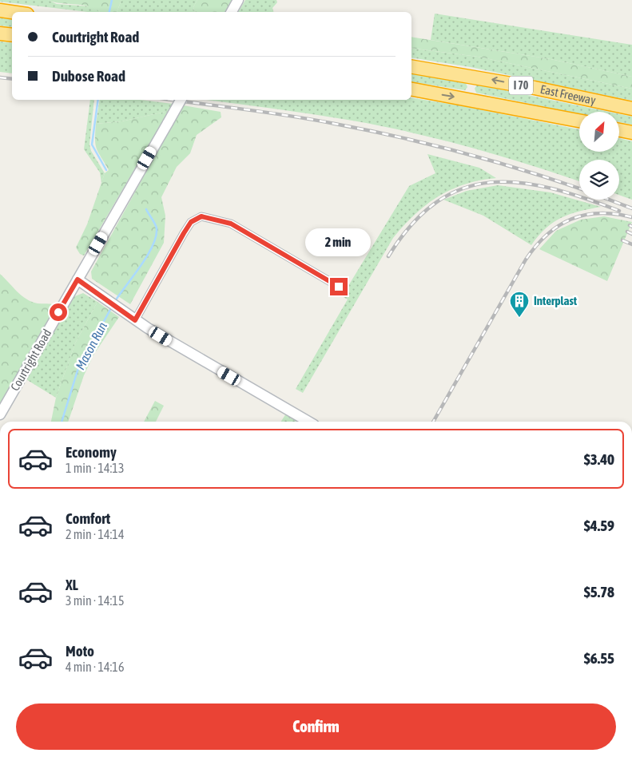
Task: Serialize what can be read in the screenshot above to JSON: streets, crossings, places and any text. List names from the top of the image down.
{
  "streets": {
    "highway": ["I 70", "East Freeway"],
    "street": ["Courtright Road"]
  },
  "water": ["Mason Run"],
  "places": {
    "building": ["Interplast"]
  },
  "north": "top right",
  "page": {
    "banner": ["Courtright Road", "Dubose Road"],
    "bubble": "2 min",
    "list": [
      {
        "name": "Economy",
        "note": "1 min · 14:13",
        "value": "$3.40"
      },
      {
        "name": "Comfort",
        "note": "2 min · 14:14",
        "value": "$4.59"
      },
      {
        "name": "XL",
        "note": "3 min · 14:15",
        "value": "$5.78"
      },
      {
        "name": "Moto",
        "note": "4 min · 14:16",
        "value": "$6.55"
      }
    ],
    "buttons": "Confirm"
  }
}
